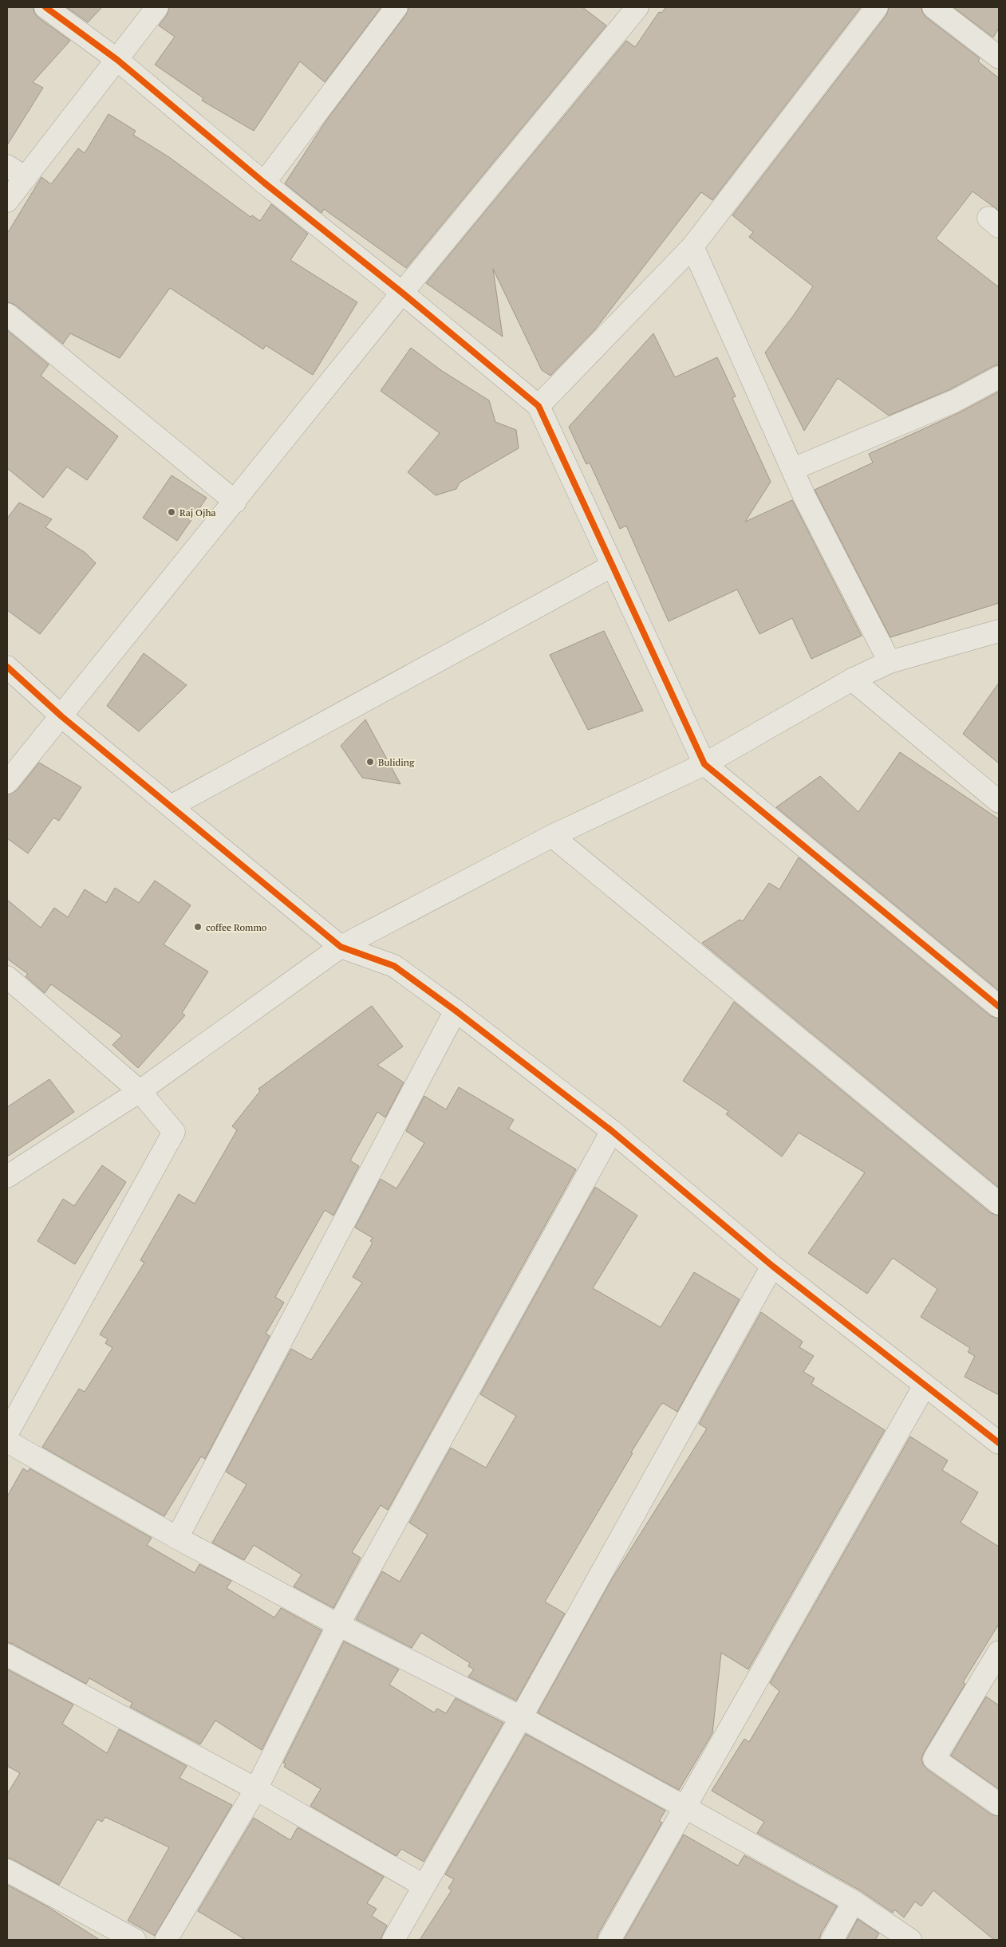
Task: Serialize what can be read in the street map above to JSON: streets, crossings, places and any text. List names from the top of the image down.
{
  "places": ["Raj Ojha", "Buliding", "coffee Rommo"]
}
